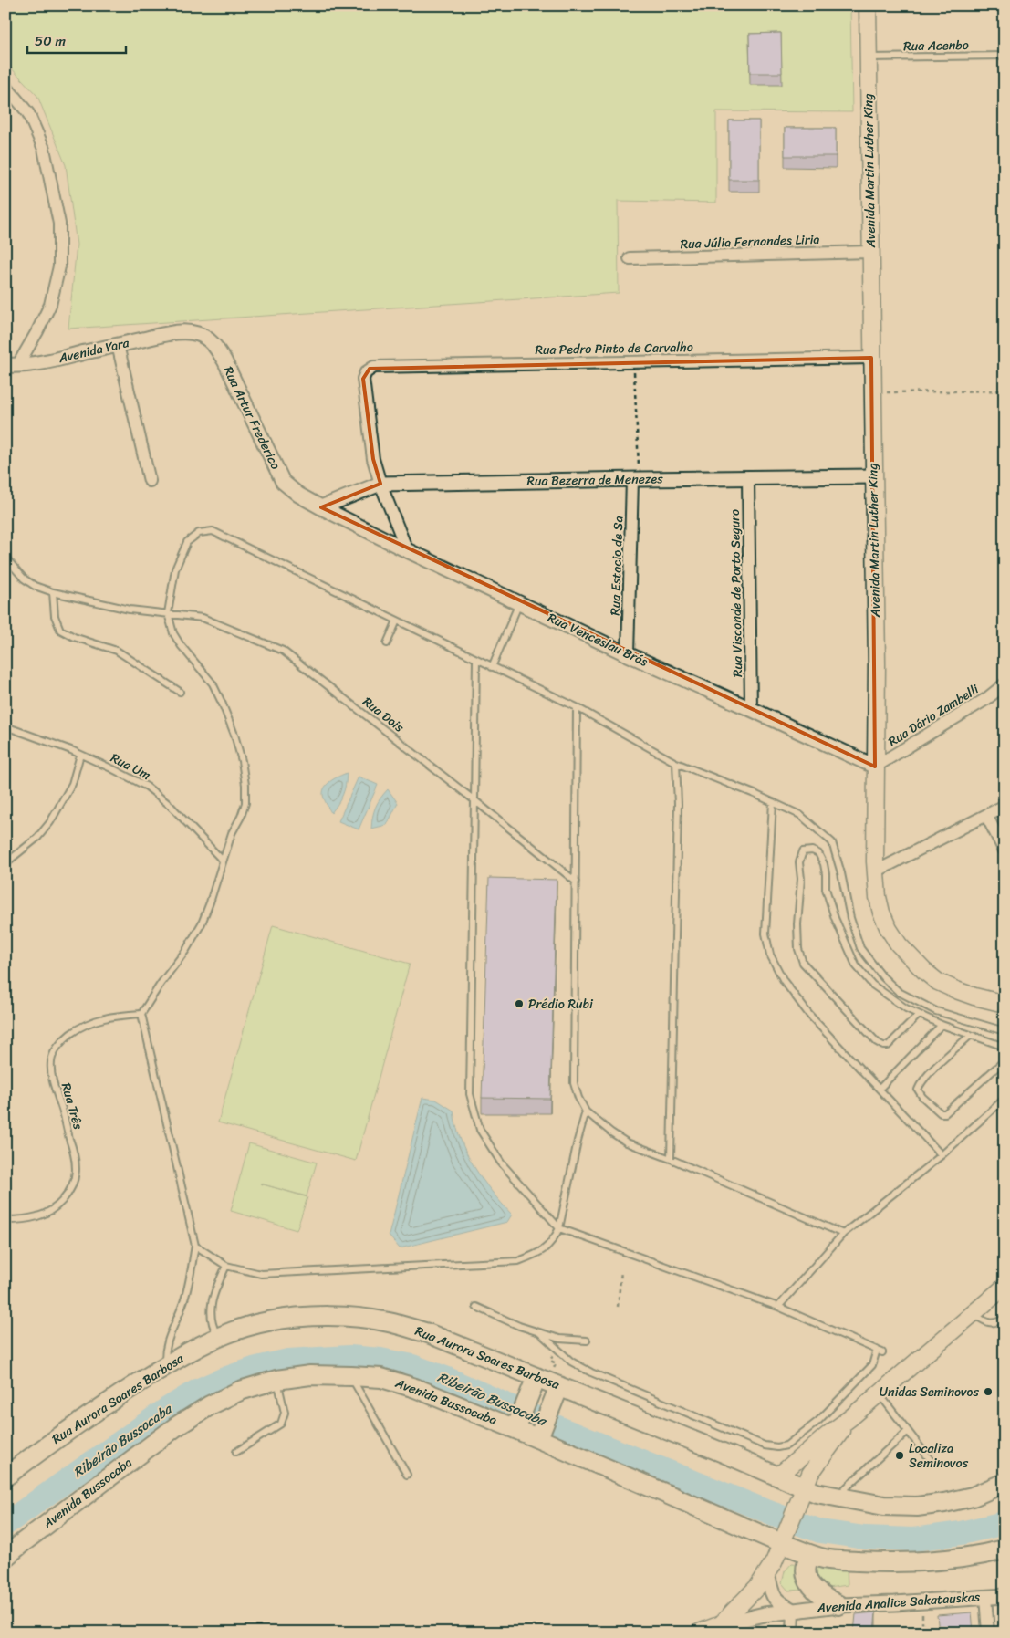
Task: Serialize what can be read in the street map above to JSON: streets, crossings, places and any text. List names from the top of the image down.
{
  "streets": {
    "main road": ["Avenida Martin Luther King", "Rua Aurora Soares Barbosa", "Avenida Bussocaba"],
    "street": [
      "Rua Júlia Fernandes Liria",
      "Rua Pedro Pinto de Carvalho",
      "Avenida Yara",
      "Rua Artur Frederico",
      "Rua Bezerra de Menezes",
      "Rua Estacio de Sa",
      "Rua Visconde de Porto Seguro",
      "Rua Venceslau Brás",
      "Rua Dário Zambelli",
      "Avenida Analice Sakatauskas"
    ],
    "lane": [
      "Rua Acenbo",
      "Rua Dois",
      "Rua Um",
      "Rua Três"
    ]
  },
  "crossings": [
    ["Rua Acenbo", "Avenida Martin Luther King"],
    ["Avenida Martin Luther King", "Rua Júlia Fernandes Liria"],
    ["Avenida Martin Luther King", "Rua Pedro Pinto de Carvalho"],
    ["Avenida Martin Luther King", "Rua Bezerra de Menezes"],
    ["Avenida Martin Luther King", "Rua Venceslau Brás"],
    ["Avenida Martin Luther King", "Rua Dário Zambelli"],
    ["Rua Pedro Pinto de Carvalho", "Rua Bezerra de Menezes"],
    ["Avenida Yara", "Rua Artur Frederico"],
    ["Rua Artur Frederico", "Rua Bezerra de Menezes"],
    ["Rua Artur Frederico", "Rua Venceslau Brás"],
    ["Rua Bezerra de Menezes", "Rua Estacio de Sa"],
    ["Rua Bezerra de Menezes", "Rua Visconde de Porto Seguro"],
    ["Rua Bezerra de Menezes", "Rua Venceslau Brás"],
    ["Rua Estacio de Sa", "Rua Venceslau Brás"],
    ["Rua Visconde de Porto Seguro", "Rua Venceslau Brás"],
    ["Rua Venceslau Brás", "Rua Dário Zambelli"]
  ],
  "water": ["Ribeirão Bussocaba"],
  "places": ["Prédio Rubi", "Unidas Seminovos", "Localiza Seminovos"],
  "scale_bar": "50 m"
}
